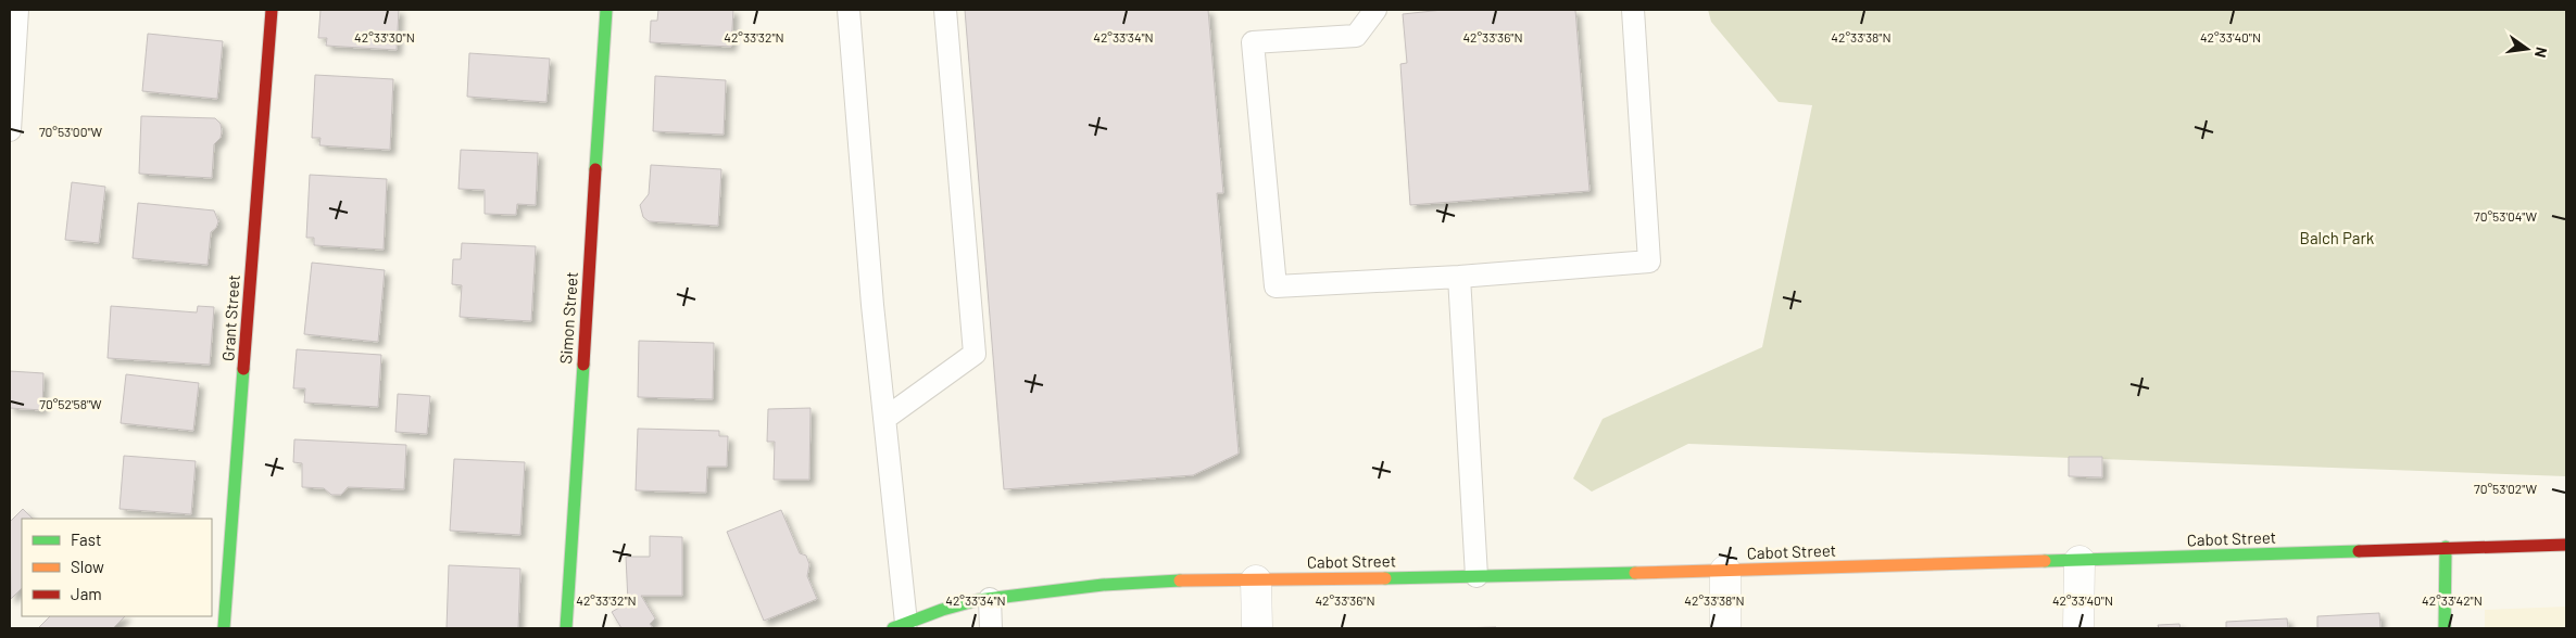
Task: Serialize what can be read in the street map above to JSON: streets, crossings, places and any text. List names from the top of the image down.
{
  "streets": {
    "main road": ["Grant Street", "Simon Street", "Cabot Street"]
  },
  "parks": ["Balch Park"],
  "legend": ["Fast", "Slow", "Jam"],
  "north": "right",
  "coordinates": [
    "42°33'30\"N",
    "42°33'32\"N",
    "42°33'34\"N",
    "42°33'36\"N",
    "42°33'38\"N",
    "42°33'40\"N",
    "70°53'00\"W",
    "70°53'04\"W",
    "70°52'58\"W",
    "70°53'02\"W",
    "42°33'42\"N"
  ]
}
